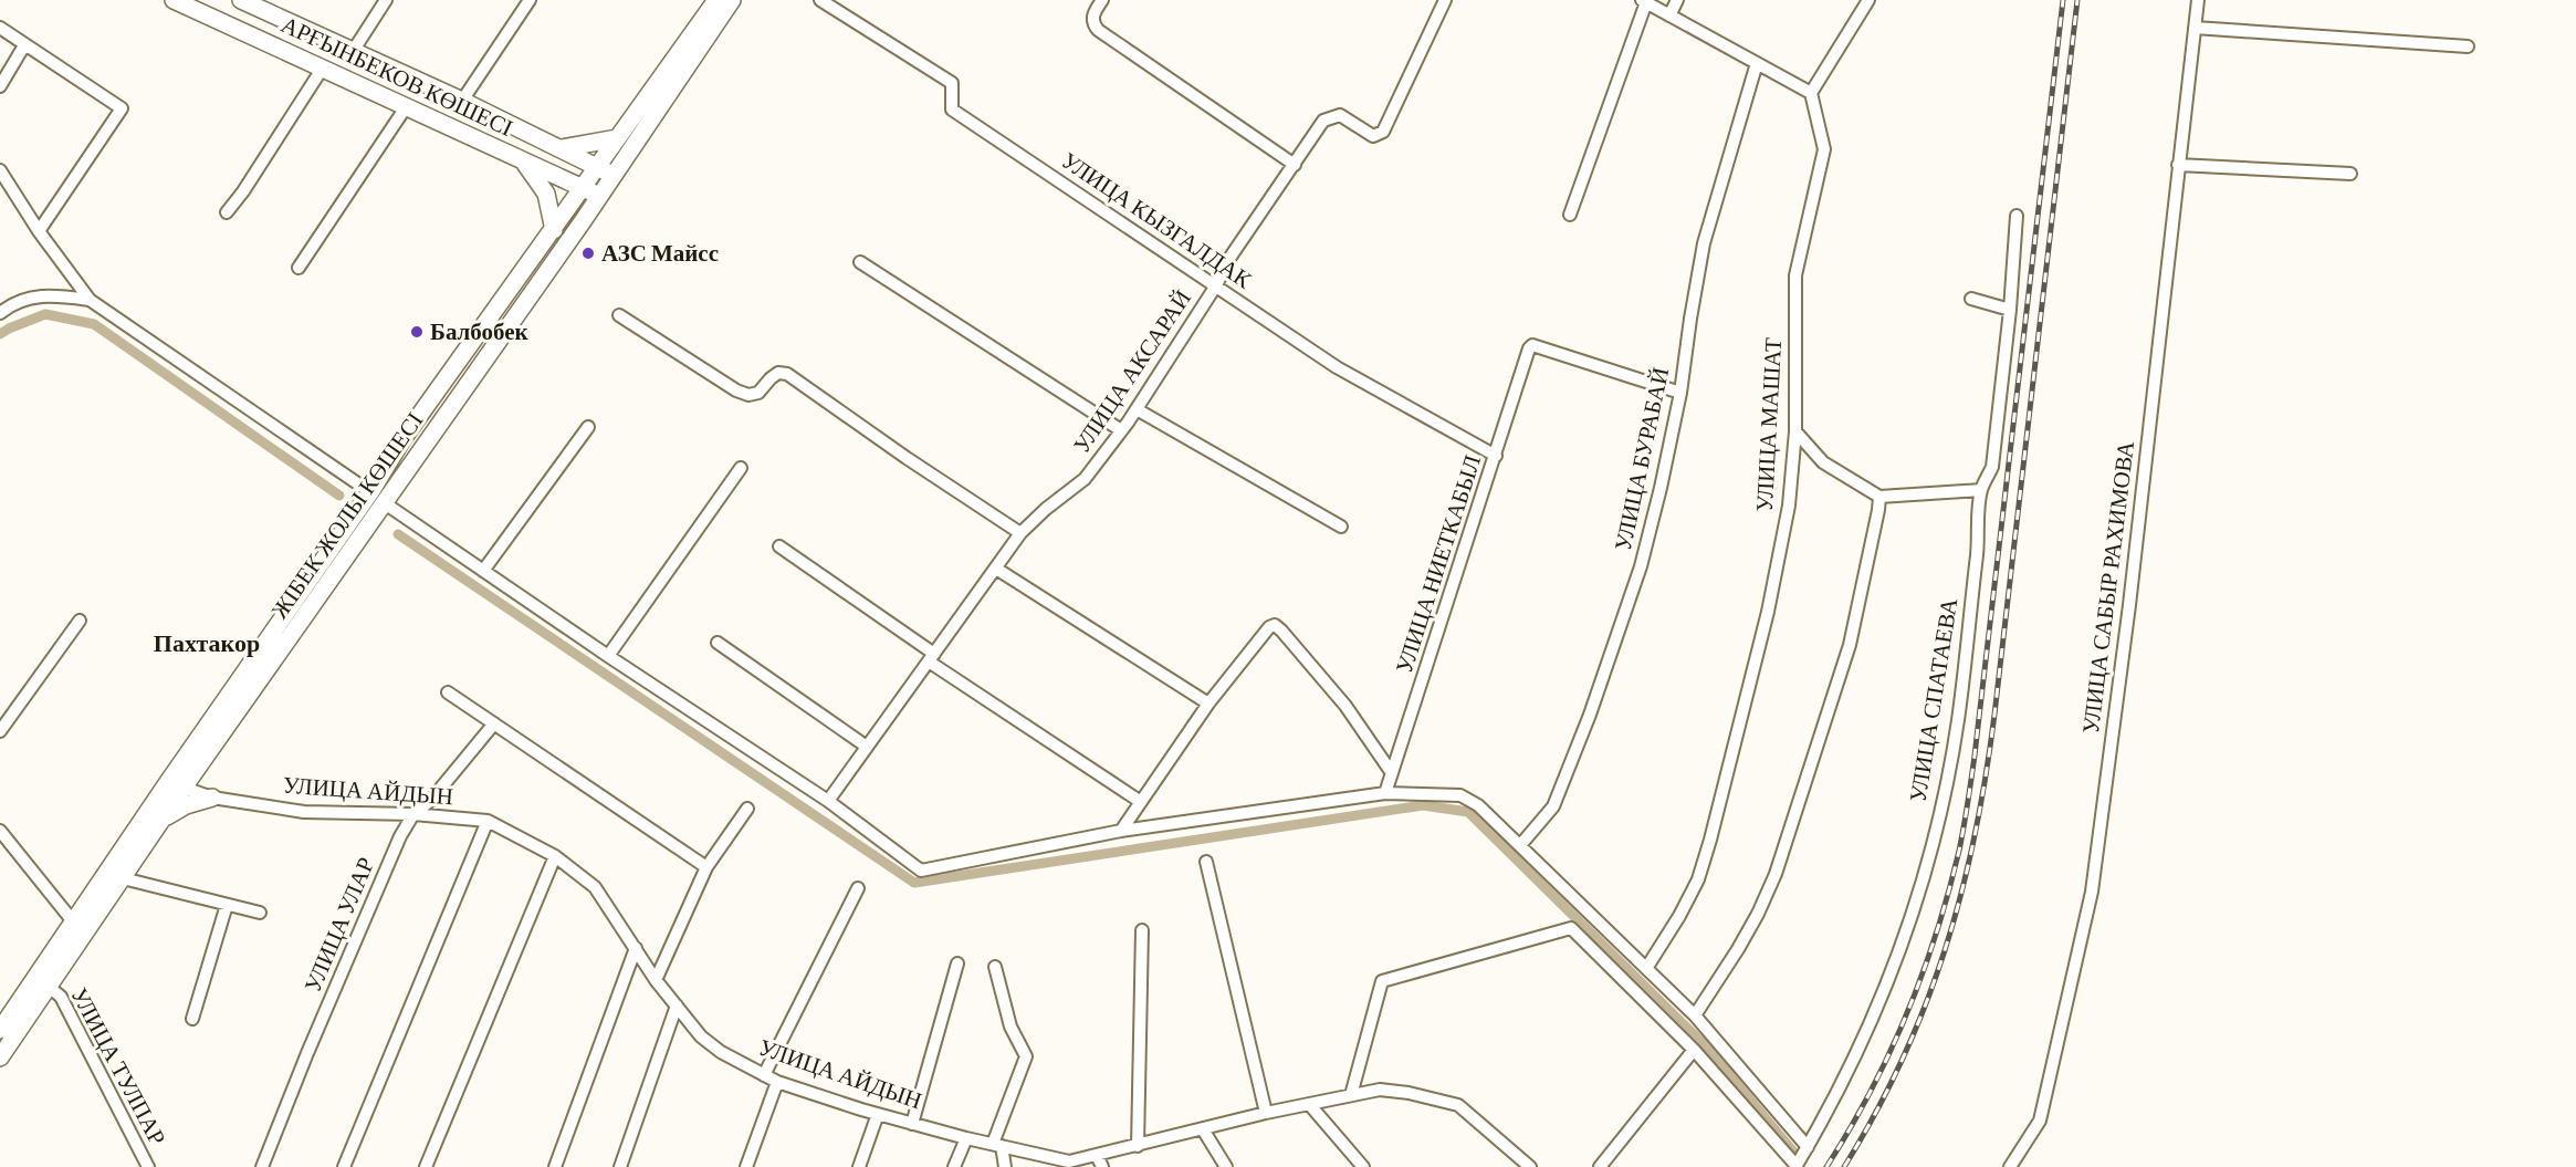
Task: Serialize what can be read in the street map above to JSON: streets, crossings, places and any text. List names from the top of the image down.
{
  "streets": {
    "main road": ["АРҒЫНБЕКОВ КӨШЕСІ", "ЖІБЕК ЖОЛЫ КӨШЕСІ"],
    "street": [
      "УЛИЦА КЫЗГАЛДАК",
      "УЛИЦА АКСАРАЙ",
      "УЛИЦА МАШАТ",
      "УЛИЦА БУРАБАЙ",
      "УЛИЦА НИЕТКАБЫЛ",
      "УЛИЦА САБЫР РАХИМОВА",
      "УЛИЦА СПАТАЕВА",
      "УЛИЦА АЙДЫН",
      "УЛИЦА УЛАР",
      "УЛИЦА ТУЛПАР"
    ]
  },
  "crossings": [
    ["АРҒЫНБЕКОВ КӨШЕСІ", "ЖІБЕК ЖОЛЫ КӨШЕСІ"],
    ["УЛИЦА КЫЗГАЛДАК", "УЛИЦА АКСАРАЙ"],
    ["УЛИЦА КЫЗГАЛДАК", "УЛИЦА НИЕТКАБЫЛ"],
    ["УЛИЦА БУРАБАЙ", "УЛИЦА НИЕТКАБЫЛ"],
    ["ЖІБЕК ЖОЛЫ КӨШЕСІ", "УЛИЦА АЙДЫН"],
    ["ЖІБЕК ЖОЛЫ КӨШЕСІ", "УЛИЦА ТУЛПАР"],
    ["УЛИЦА АЙДЫН", "УЛИЦА УЛАР"]
  ],
  "districts": ["Пахтакор"],
  "places": ["АЗС Майсс", "Балбобек"]
}
